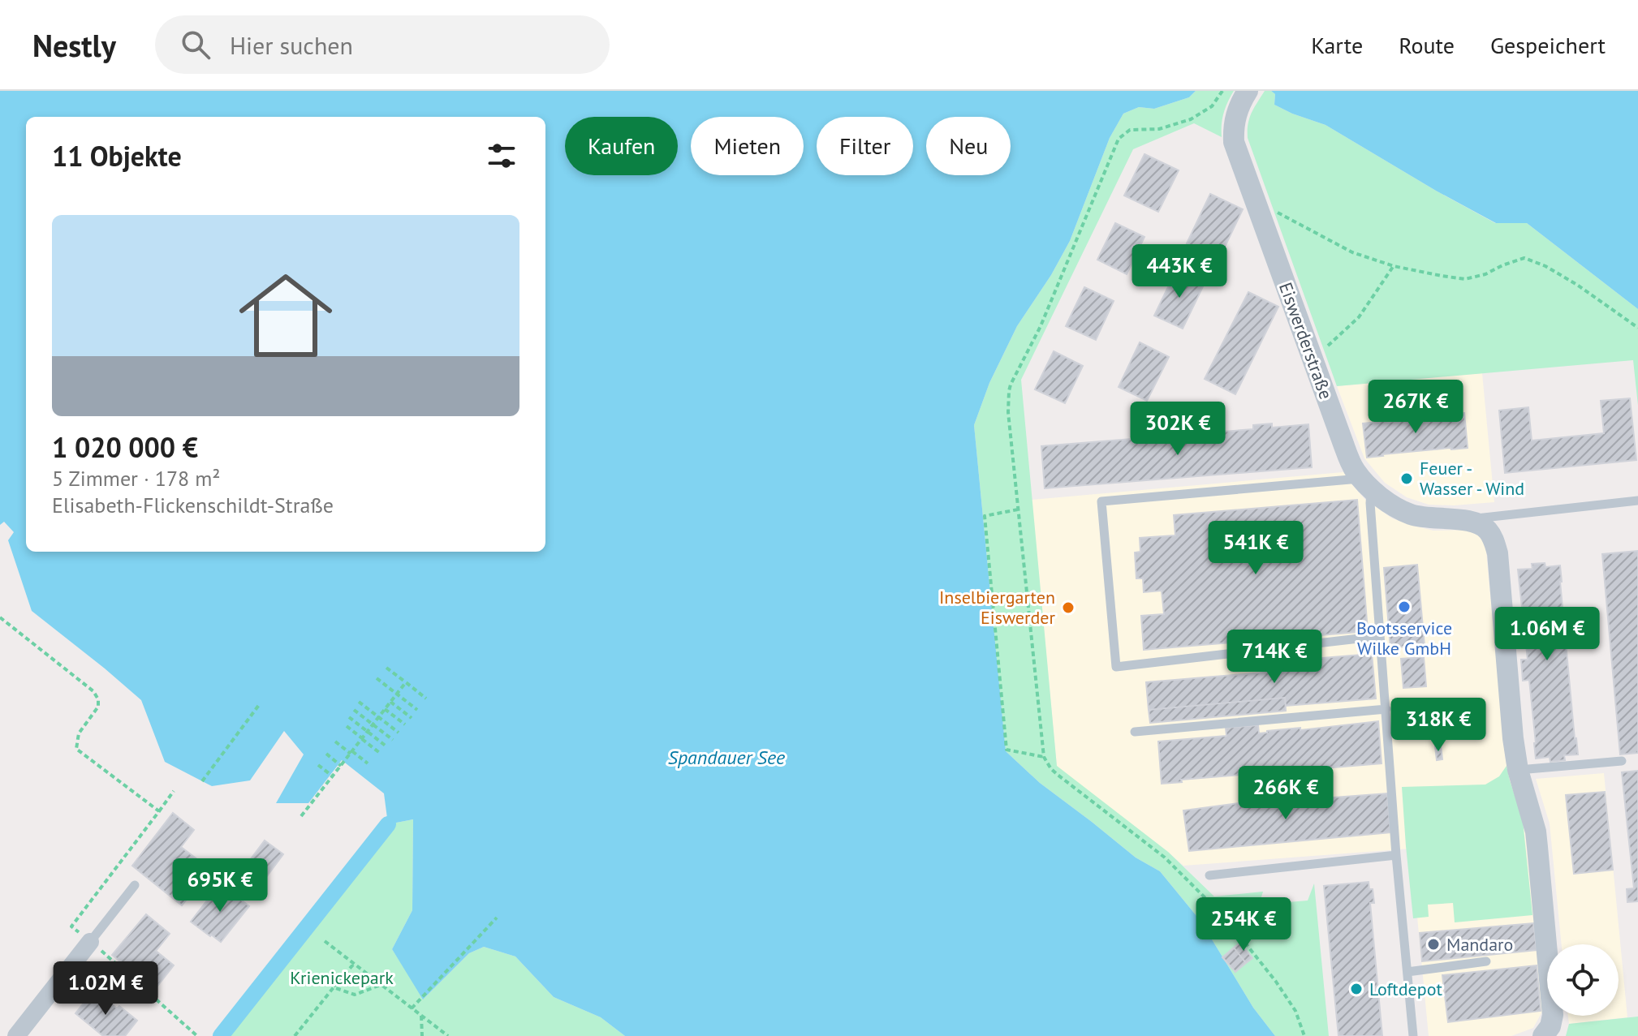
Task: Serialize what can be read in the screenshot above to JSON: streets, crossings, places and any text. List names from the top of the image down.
{
  "streets": {
    "street": ["Eiswerderstraße"]
  },
  "water": ["Spandauer See"],
  "parks": ["Krienickepark"],
  "places": [
    "Feuer - Wasser - Wind",
    "Bootsservice Wilke GmbH",
    "Inselbiergarten Eiswerder",
    "Mandaro",
    "Loftdepot"
  ],
  "page": {
    "header": "Nestly",
    "search": "Hier suchen",
    "nav": ["Karte", "Route", "Gespeichert"],
    "chip": [
      "Kaufen",
      "Mieten",
      "Filter",
      "Neu"
    ],
    "heading": "11 Objekte",
    "list": [
      {
        "name": "1 020 000 €",
        "note": "5 Zimmer · 178 m² · Elisabeth-Flickenschildt-Straße"
      }
    ],
    "price": [
      "443K €",
      "267K €",
      "302K €",
      "541K €",
      "1.06M €",
      "714K €",
      "318K €",
      "266K €",
      "695K €",
      "254K €",
      "1.02M €"
    ]
  }
}
